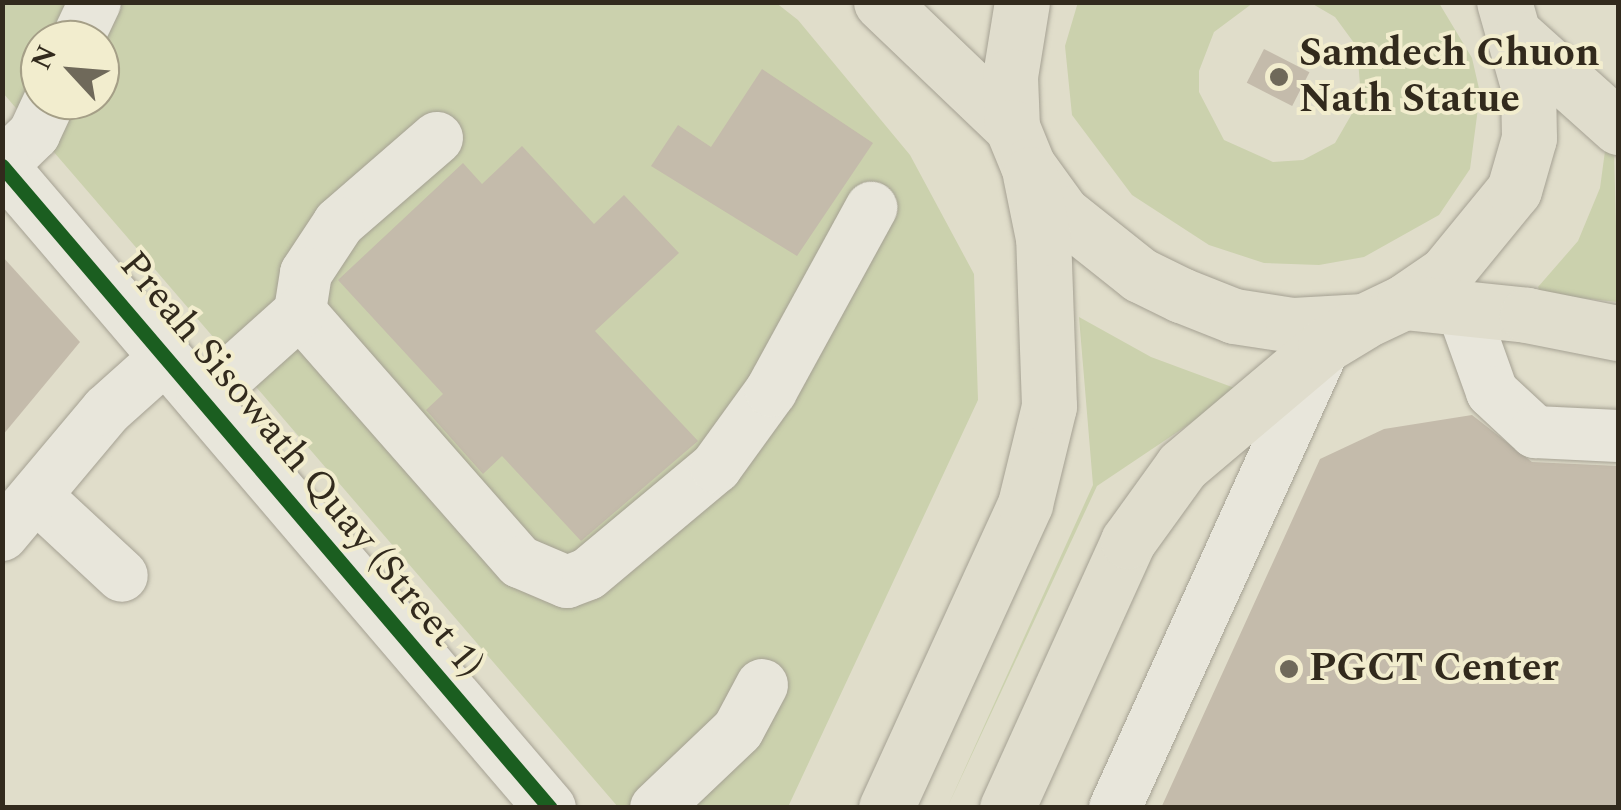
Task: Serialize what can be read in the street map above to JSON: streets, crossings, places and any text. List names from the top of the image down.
{
  "streets": {
    "street": ["Preah Sisowath Quay (Street 1)"]
  },
  "places": ["Samdech Chuon Nath Statue", "PGCT Center"],
  "north": "top left"
}
